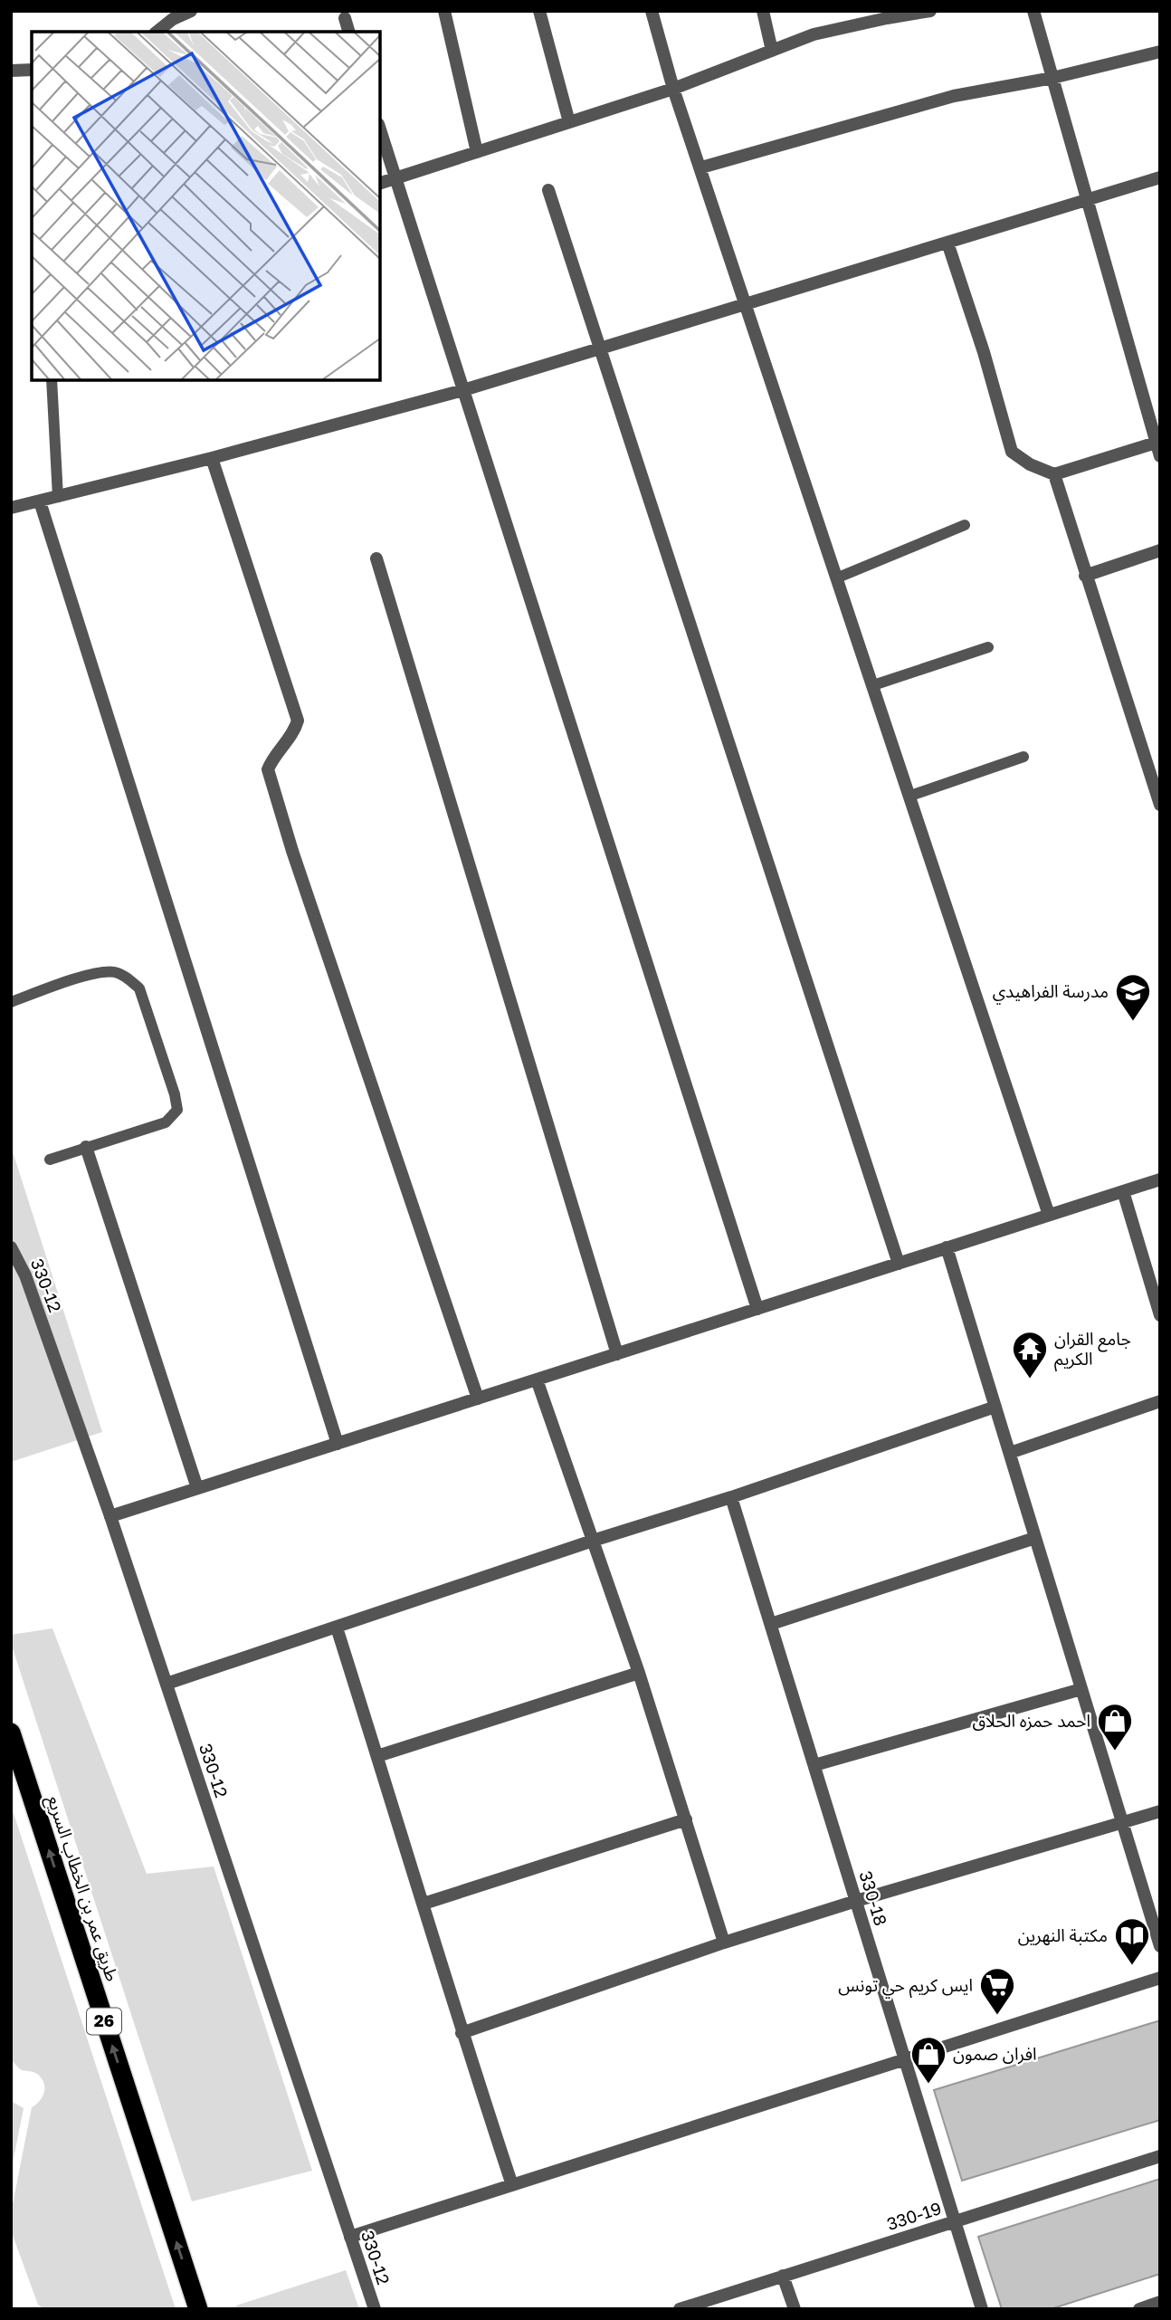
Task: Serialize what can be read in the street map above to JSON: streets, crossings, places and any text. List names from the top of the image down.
{
  "streets": {
    "highway": ["طريق عمر بن الخطاب السريع", "26"],
    "street": ["330-12", "330-18", "330-19"]
  },
  "crossings": [
    ["330-18", "330-19"]
  ],
  "one_way": ["طريق عمر بن الخطاب السريع"],
  "places": {
    "school or university": ["مدرسة الفراهيدي"],
    "temple": ["جامع القران الكريم"],
    "shop": ["احمد حمزه الحلاق", "افران صمون"],
    "library": ["مكتبة النهرين"],
    "supermarket": ["ايس كريم حي تونس"]
  }
}
